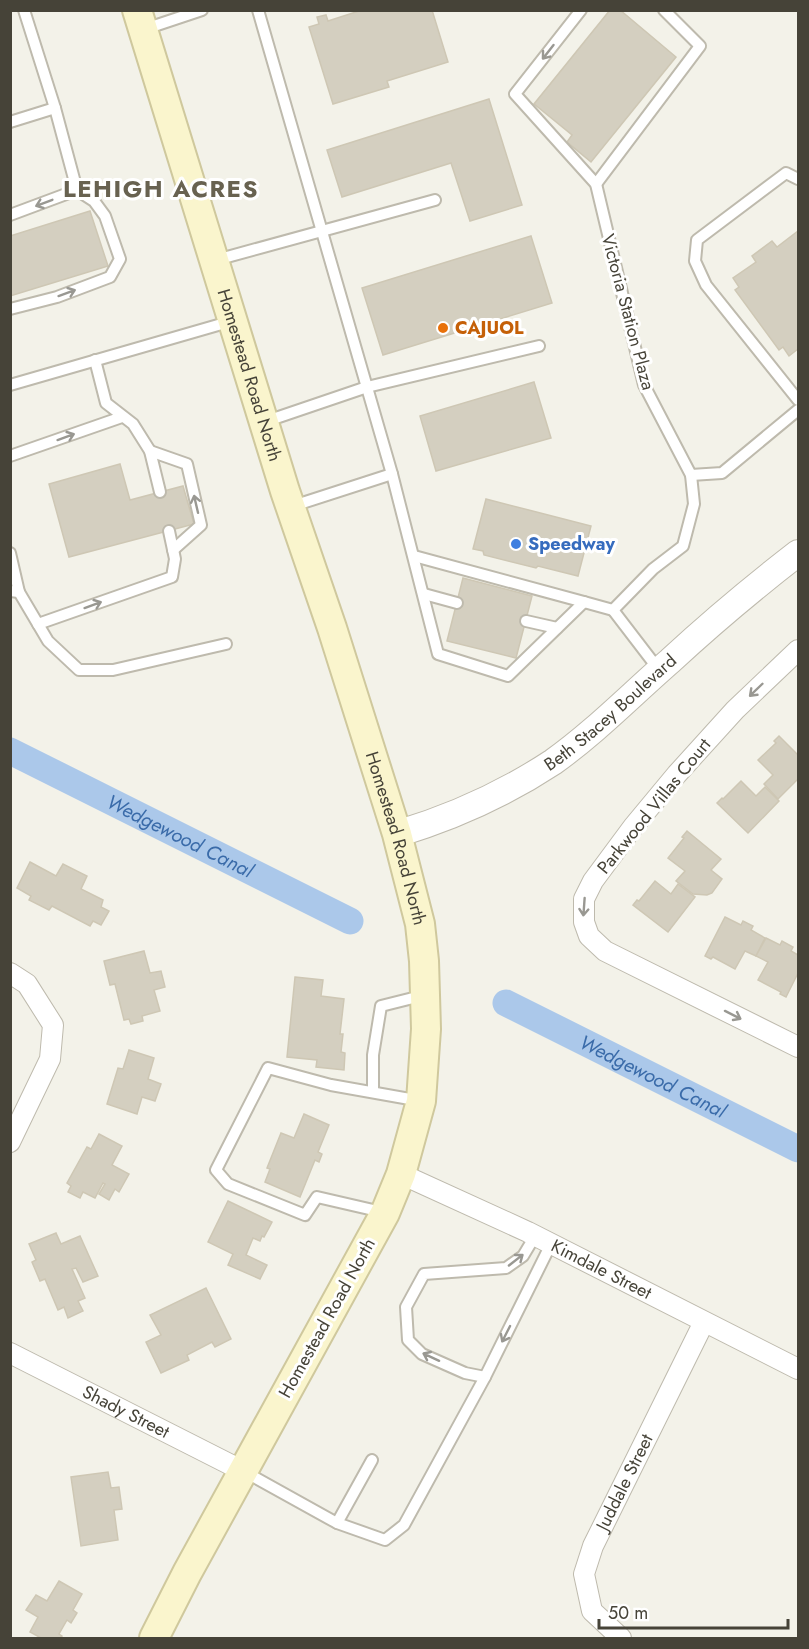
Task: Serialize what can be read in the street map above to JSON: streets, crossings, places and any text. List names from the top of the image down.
{
  "streets": {
    "main road": ["Homestead Road North"],
    "street": [
      "Beth Stacey Boulevard",
      "Parkwood Villas Court",
      "Kimdale Street",
      "Shady Street",
      "Juddale Street"
    ],
    "lane": ["Victoria Station Plaza"]
  },
  "crossings": [
    ["Homestead Road North", "Beth Stacey Boulevard"],
    ["Homestead Road North", "Kimdale Street"],
    ["Homestead Road North", "Shady Street"],
    ["Kimdale Street", "Juddale Street"]
  ],
  "districts": ["LEHIGH ACRES"],
  "water": ["Wedgewood Canal"],
  "places": ["CAJUOL", "Speedway"],
  "scale_bar": "50 m"
}
